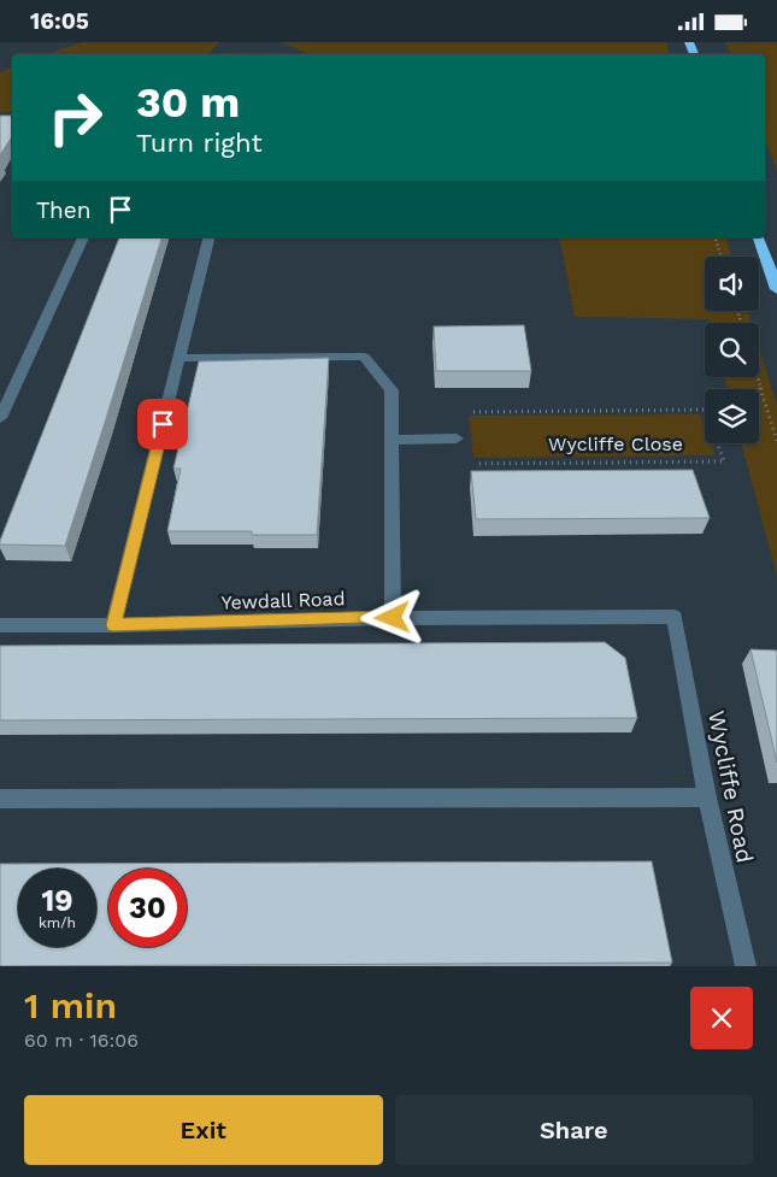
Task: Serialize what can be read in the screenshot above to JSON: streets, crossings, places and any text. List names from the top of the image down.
{
  "streets": {
    "street": ["Yewdall Road", "Wycliffe Road"],
    "path": ["Wycliffe Close"]
  },
  "crossings": [
    ["Yewdall Road", "Wycliffe Road"]
  ],
  "page": {
    "status": "16:05",
    "turn": ["30 m", "Turn right"],
    "then": "Then",
    "speed": "19 km/h",
    "limit": "30",
    "heading": ["1 min", "60 m · 16:06"],
    "buttons": ["Exit", "Share"]
  }
}
